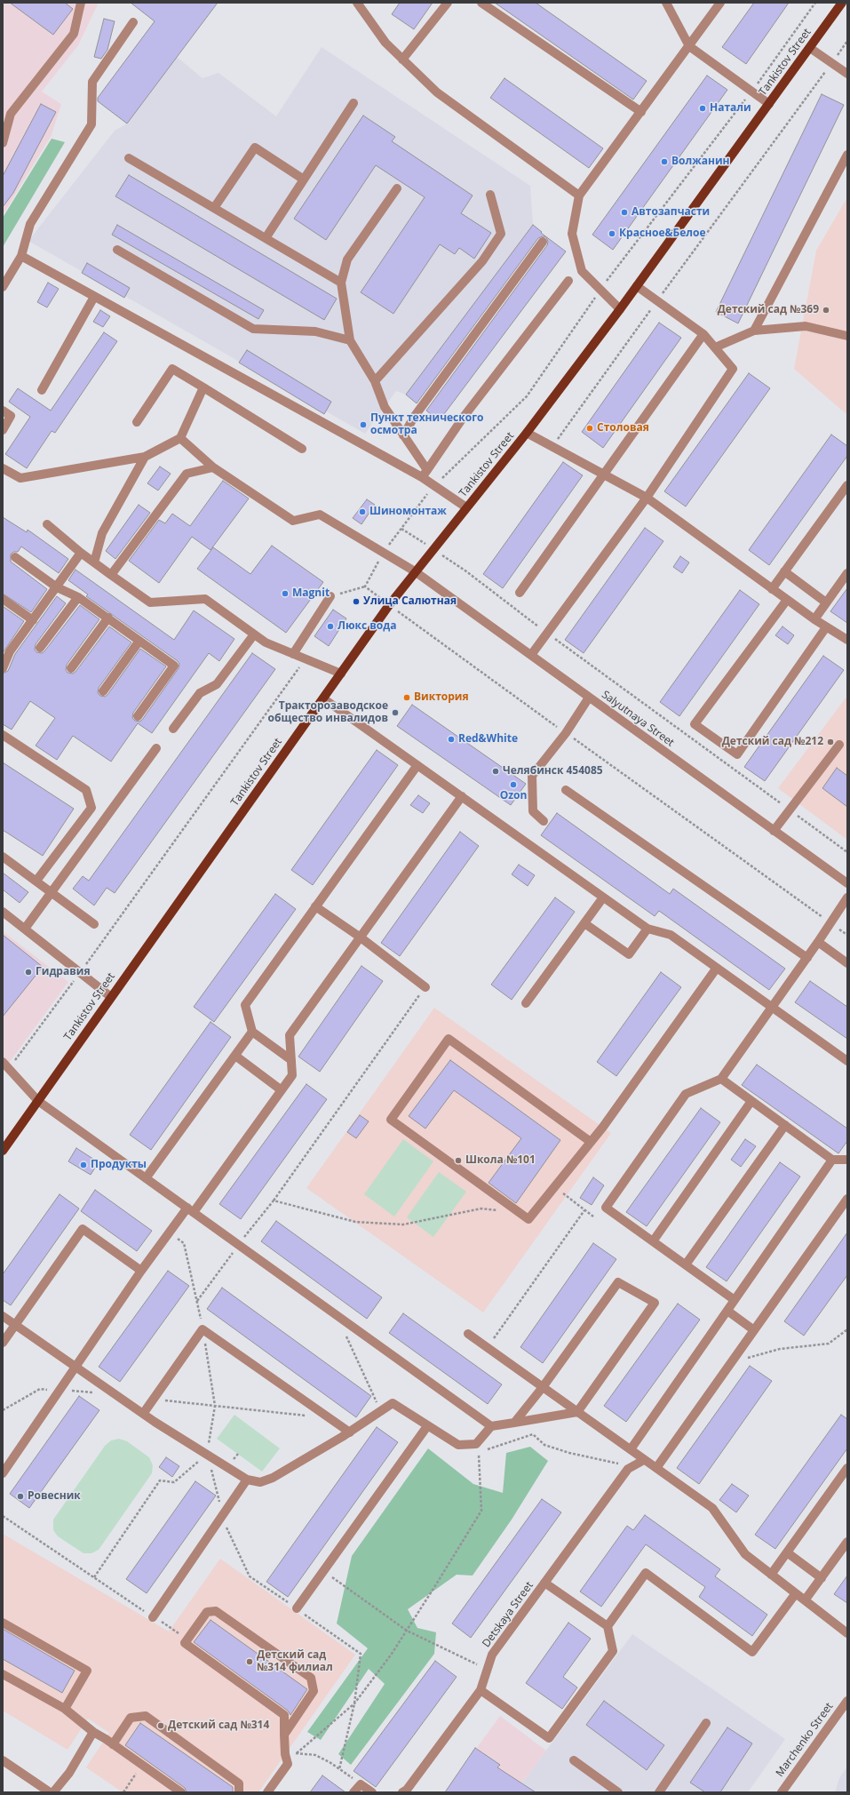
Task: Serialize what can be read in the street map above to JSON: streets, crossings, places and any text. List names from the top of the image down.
{
  "streets": {
    "main road": ["Tankistov Street"],
    "street": ["Salyutnaya Street", "Detskaya Street", "Marchenko Street"]
  },
  "crossings": [
    ["Tankistov Street", "Salyutnaya Street"]
  ],
  "places": [
    "Натали",
    "Волжанин",
    "Автозапчасти",
    "Красное&Белое",
    "Детский сад №369",
    "Пункт технического осмотра",
    "Столовая",
    "Шиномонтаж",
    "Magnit",
    "Улица Салютная",
    "Люкс вода",
    "Виктория",
    "Тракторозаводское общество инвалидов",
    "Red&White",
    "Детский сад №212",
    "Челябинск 454085",
    "Ozon",
    "Гидравия",
    "Школа №101",
    "Продукты",
    "Ровесник",
    "Детский сад №314 филиал",
    "Детский сад №314"
  ]
}
